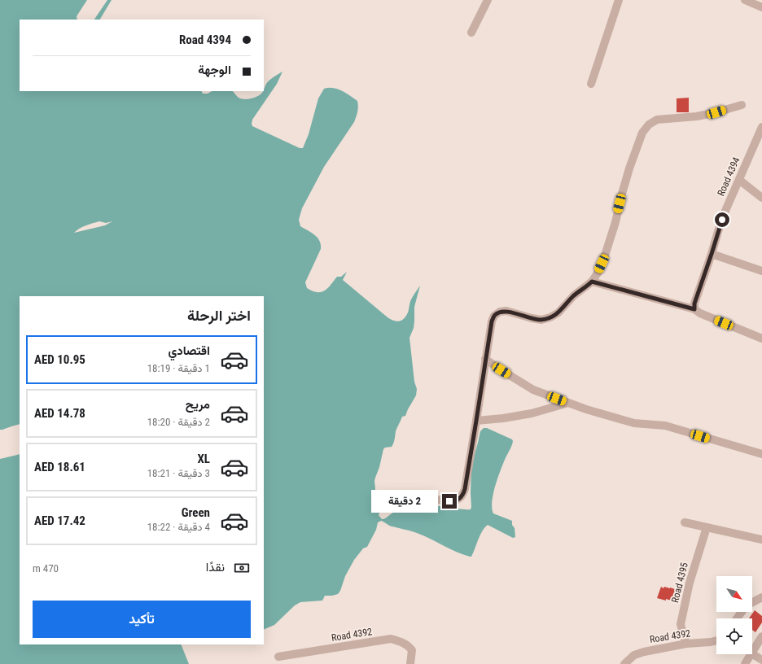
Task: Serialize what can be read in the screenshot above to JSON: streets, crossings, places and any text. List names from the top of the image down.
{
  "streets": {
    "street": ["Road 4394", "Road 4395", "Road 4392"]
  },
  "crossings": [
    ["Road 4395", "Road 4392"]
  ],
  "north": "bottom right",
  "page": {
    "banner": ["Road 4394", "الوجهة"],
    "heading": "اختر الرحلة",
    "list": [
      {
        "name": "اقتصادي",
        "note": "1 دقيقة · 18:19",
        "value": "AED 10.95"
      },
      {
        "name": "مريح",
        "note": "2 دقيقة · 18:20",
        "value": "AED 14.78"
      },
      {
        "name": "XL",
        "note": "3 دقيقة · 18:21",
        "value": "AED 18.61"
      },
      {
        "name": "Green",
        "note": "4 دقيقة · 18:22",
        "value": "AED 17.42"
      }
    ],
    "bubble": "2 دقيقة",
    "pay": ["نقدًا", "470 m"],
    "buttons": "تأكيد"
  }
}
